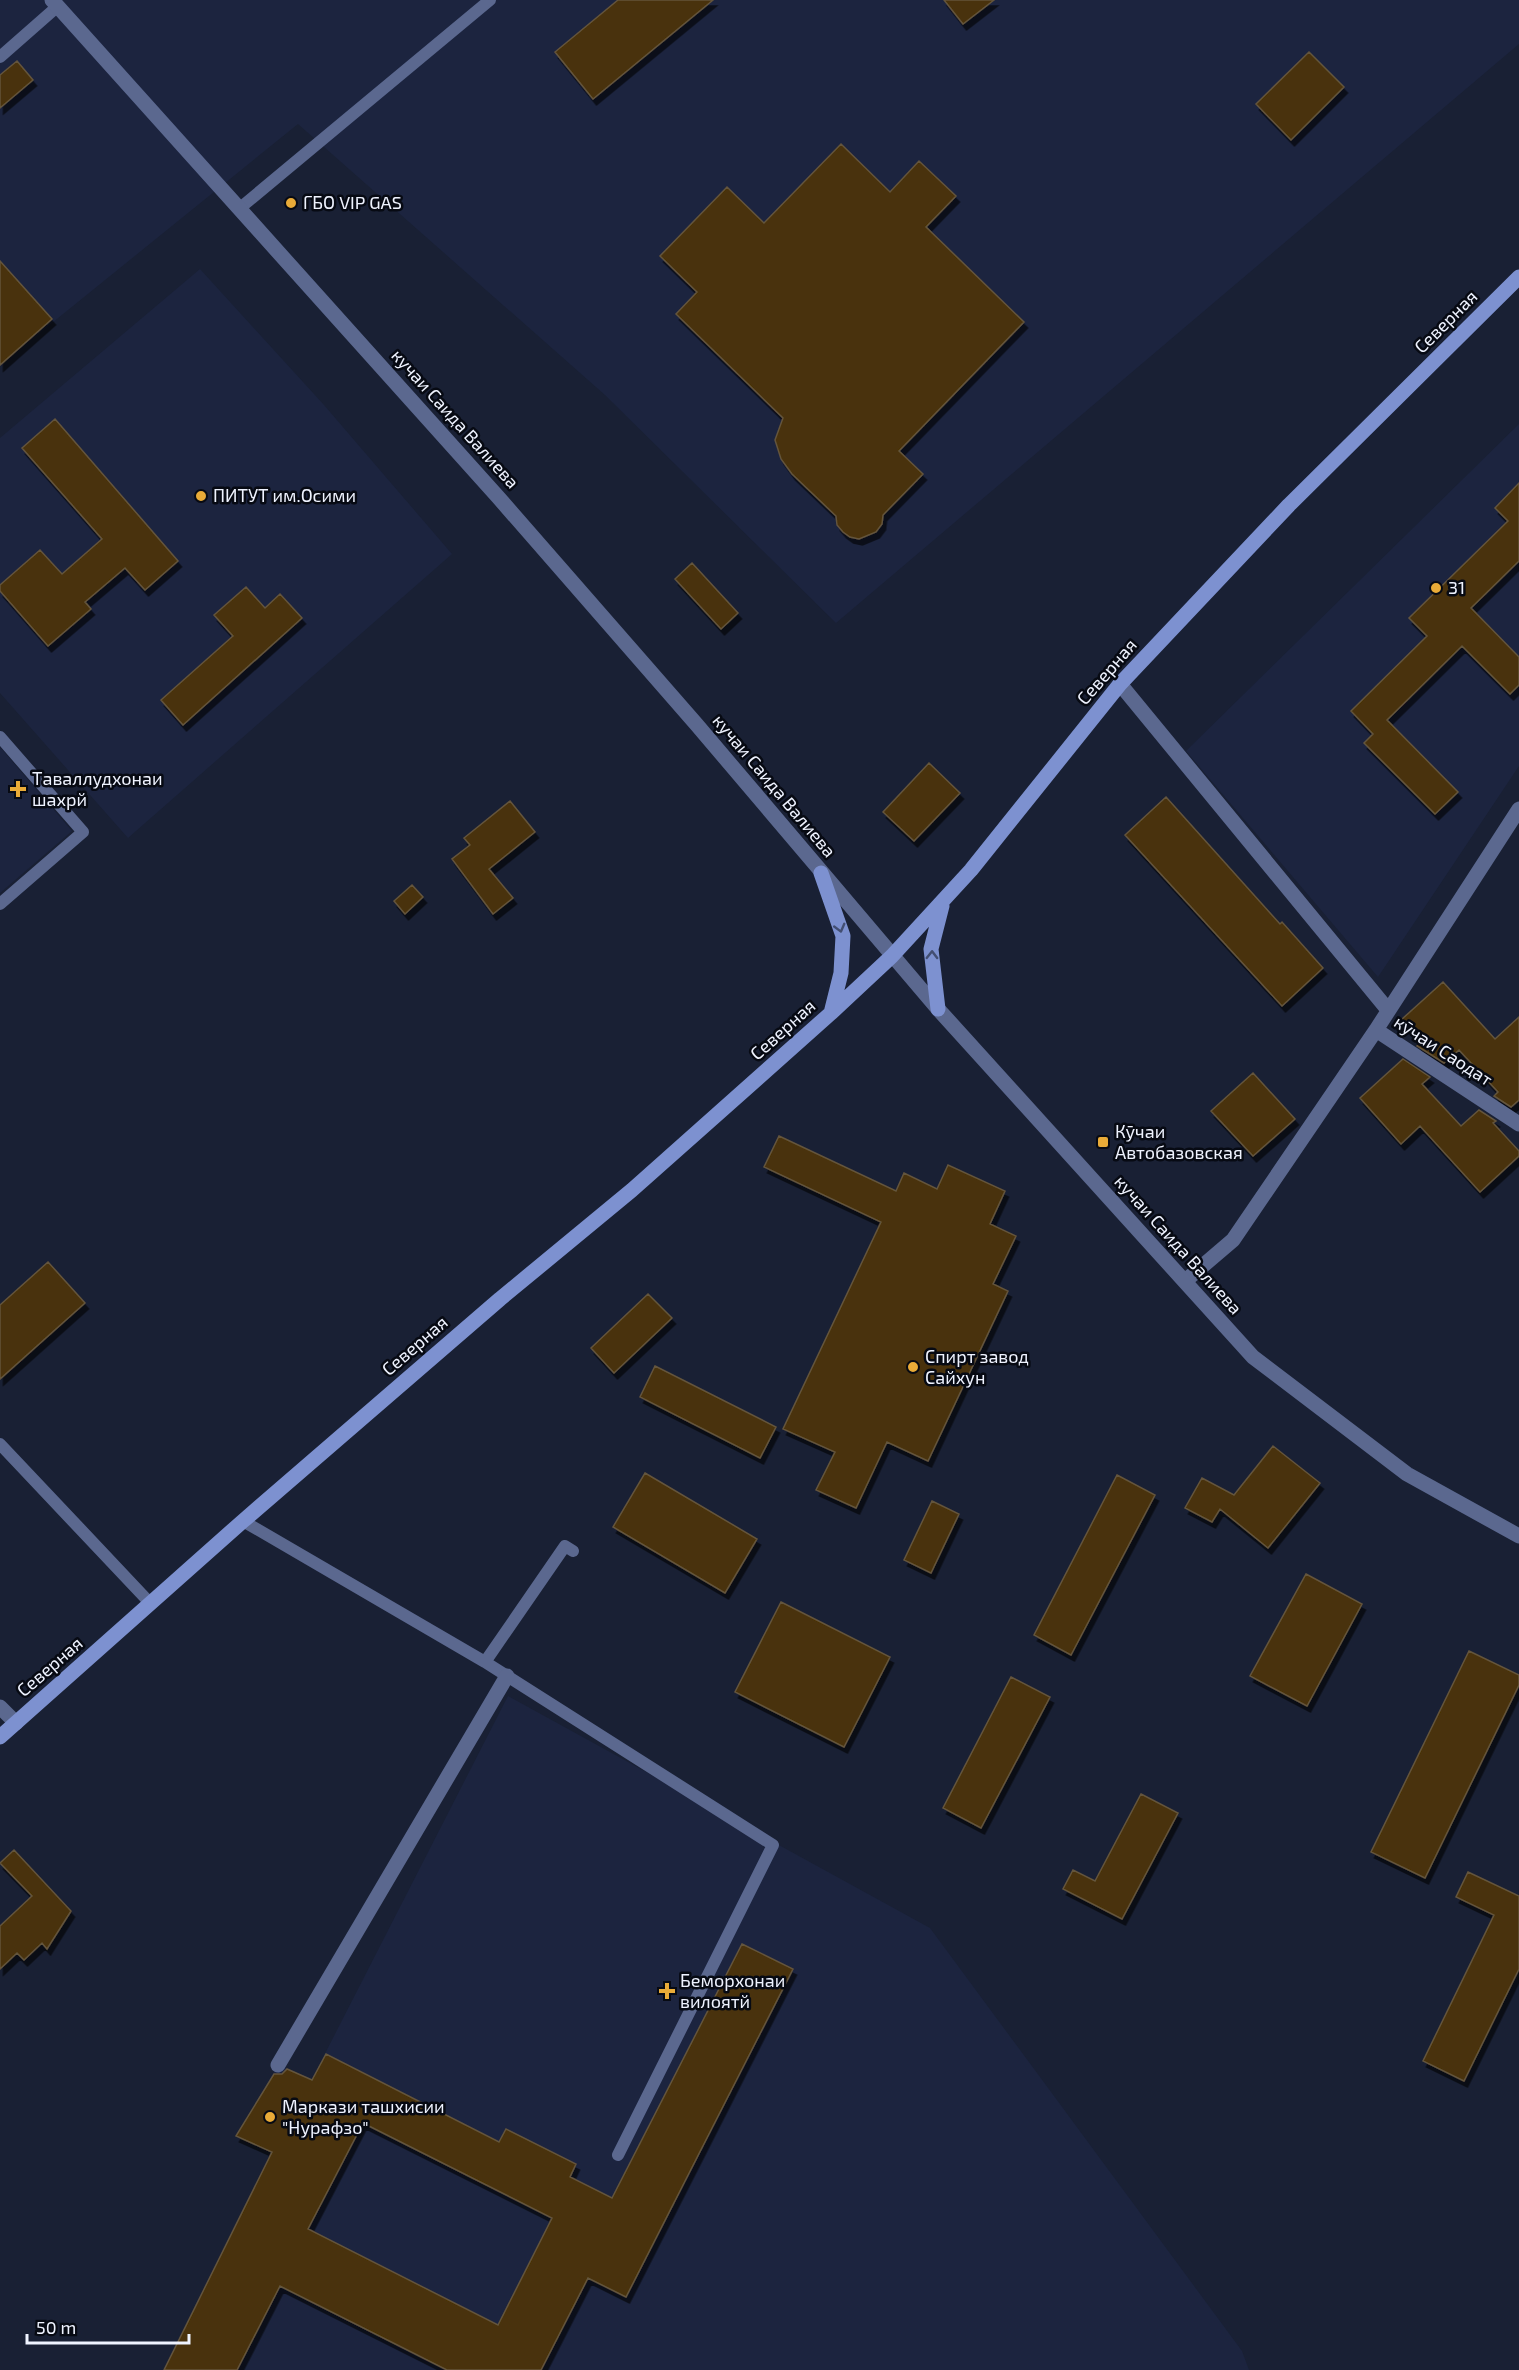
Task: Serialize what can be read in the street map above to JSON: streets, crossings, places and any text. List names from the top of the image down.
{
  "streets": {
    "main road": ["Северная"],
    "street": ["кучаи Саида Валиева", "кӯчаи Саодат"]
  },
  "crossings": [
    ["Северная", "кучаи Саида Валиева"]
  ],
  "places": {
    "other": [
      "ГБО VIP GAS",
      "ПИТУТ им.Осими",
      "31",
      "Спирт завод Сайхун",
      "Маркази ташхисии \"Нурафзо\""
    ],
    "health": ["Таваллудхонаи шахрй", "Беморхонаи вилоятй"],
    "transit": ["Кӯчаи Автобазовская"]
  },
  "scale_bar": "50 m"
}
